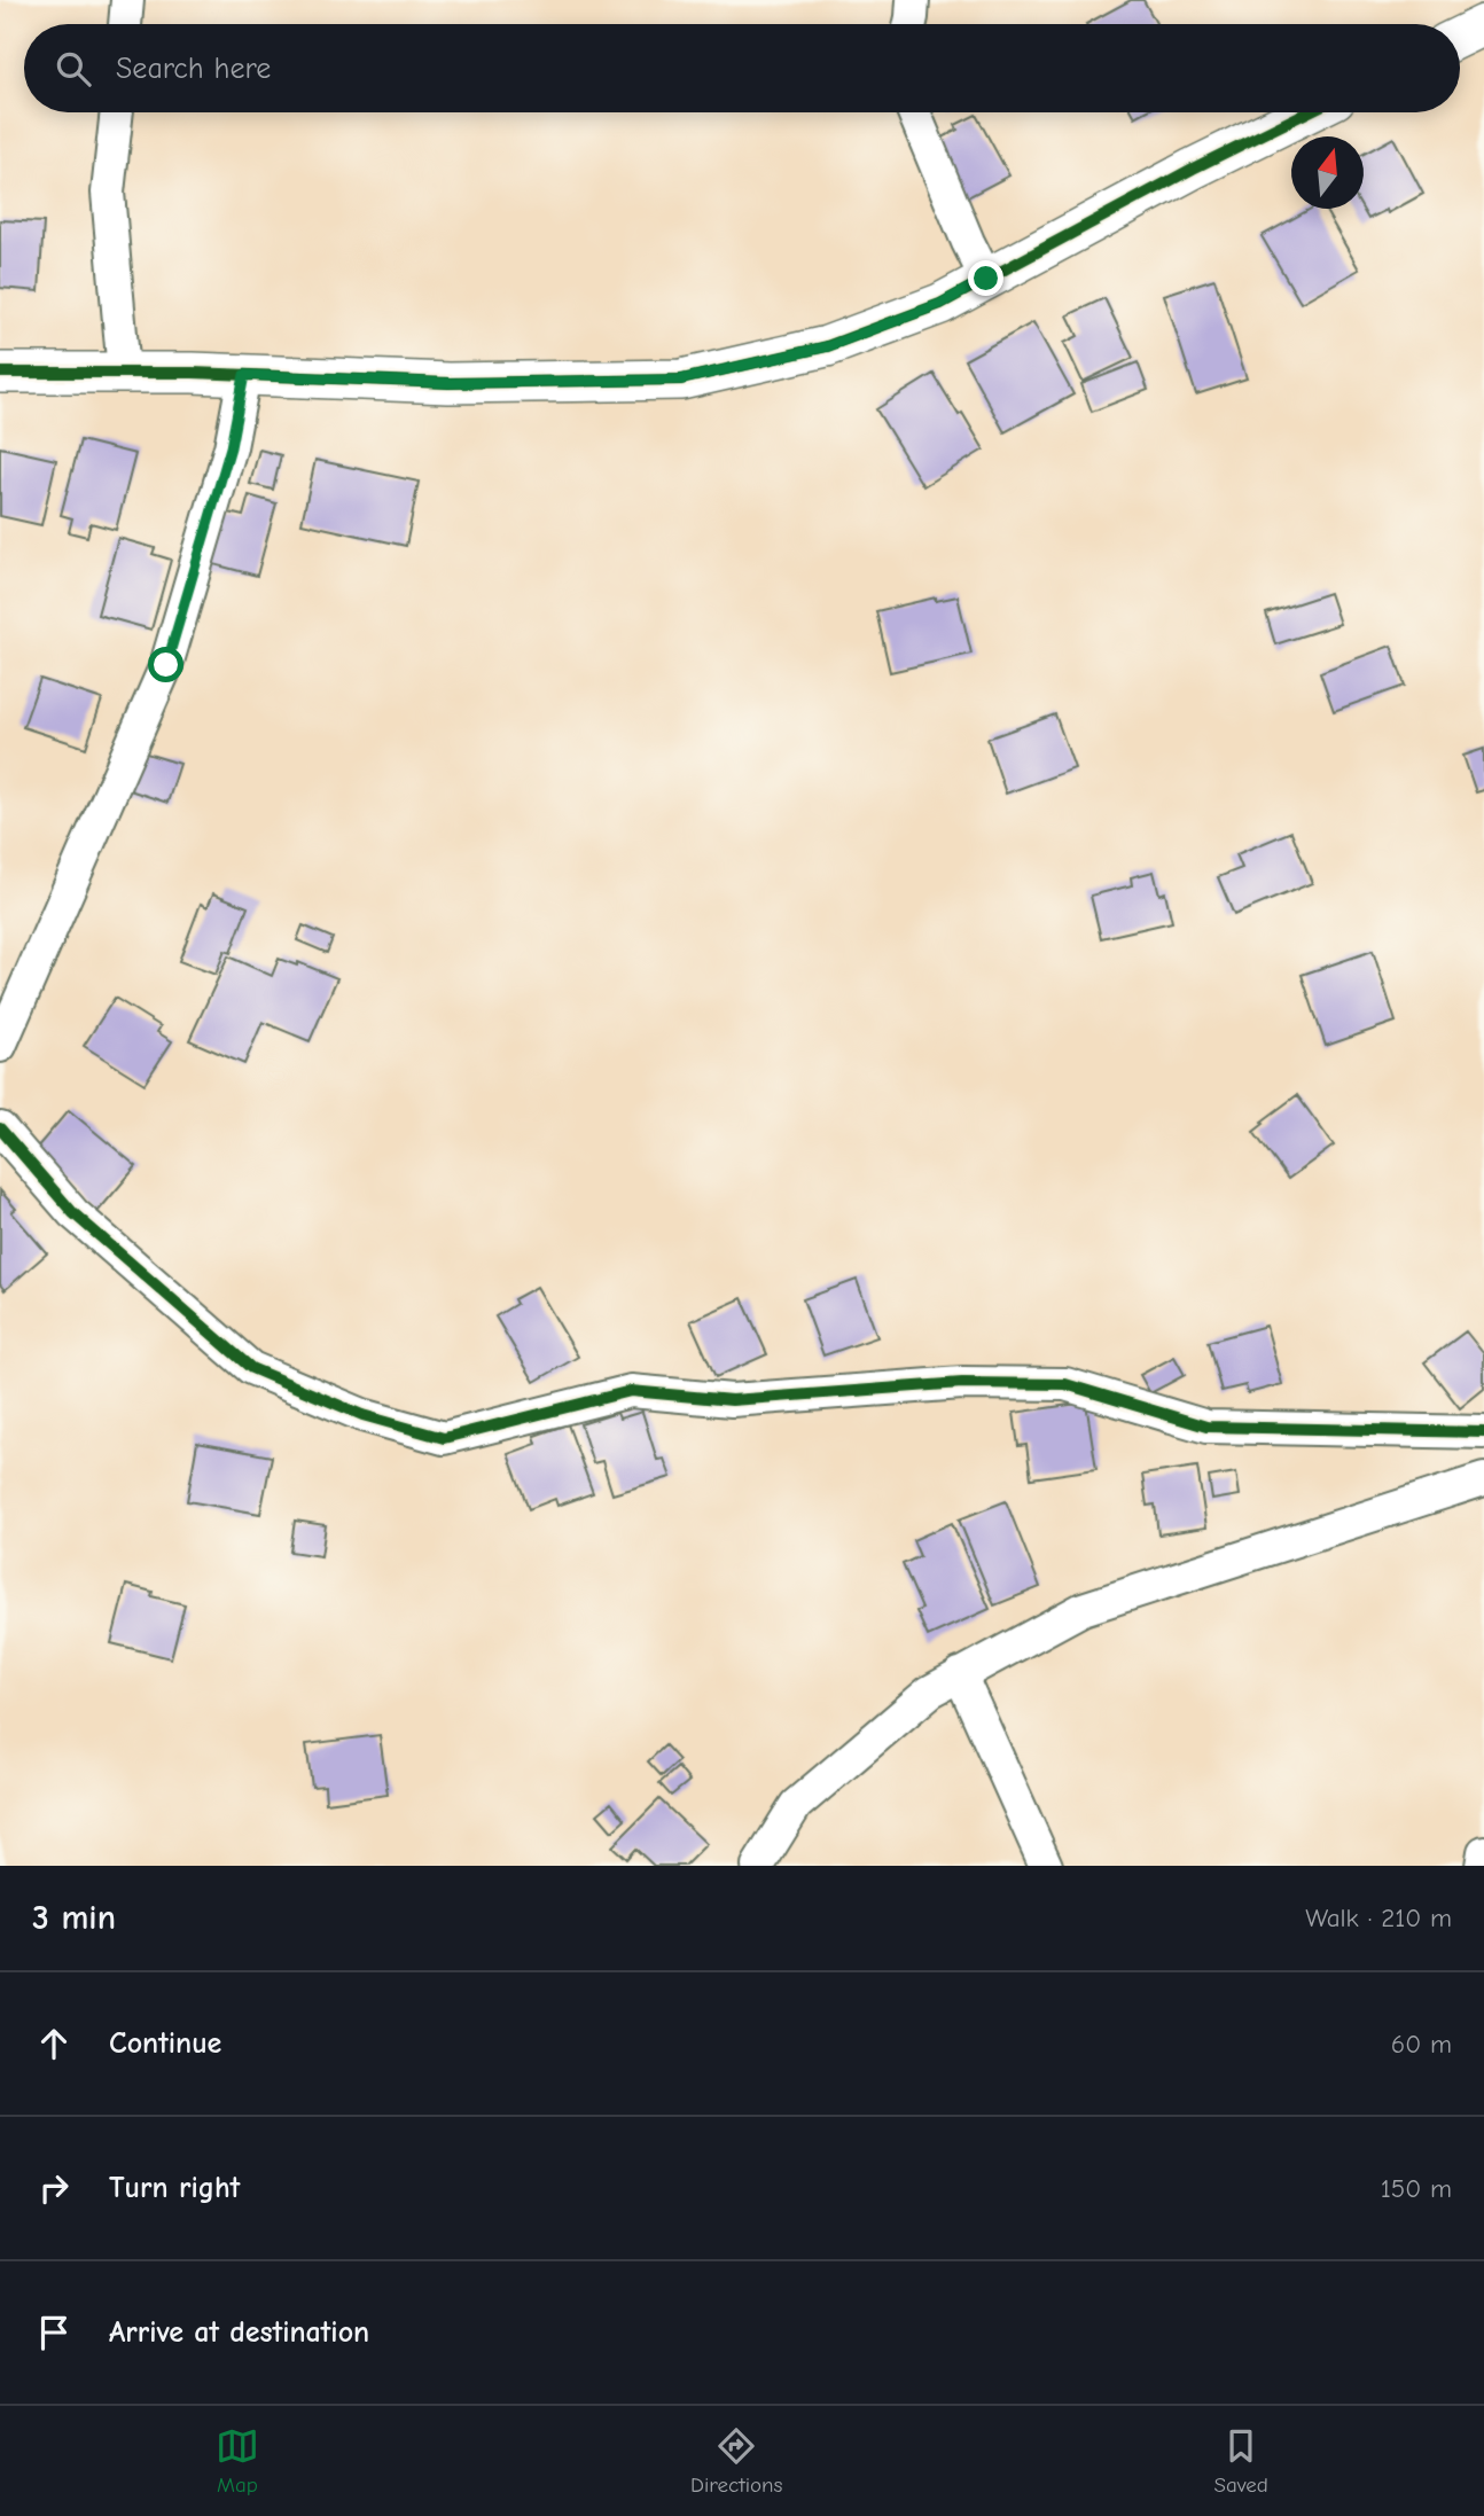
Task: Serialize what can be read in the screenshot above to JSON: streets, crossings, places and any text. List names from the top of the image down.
{
  "north": "top",
  "page": {
    "search": "Search here",
    "heading": ["3 min", "Walk · 210 m"],
    "list": [
      ["Continue", "60 m"],
      ["Turn right", "150 m"],
      "Arrive at destination"
    ],
    "nav": ["Map", "Directions", "Saved"]
  }
}
